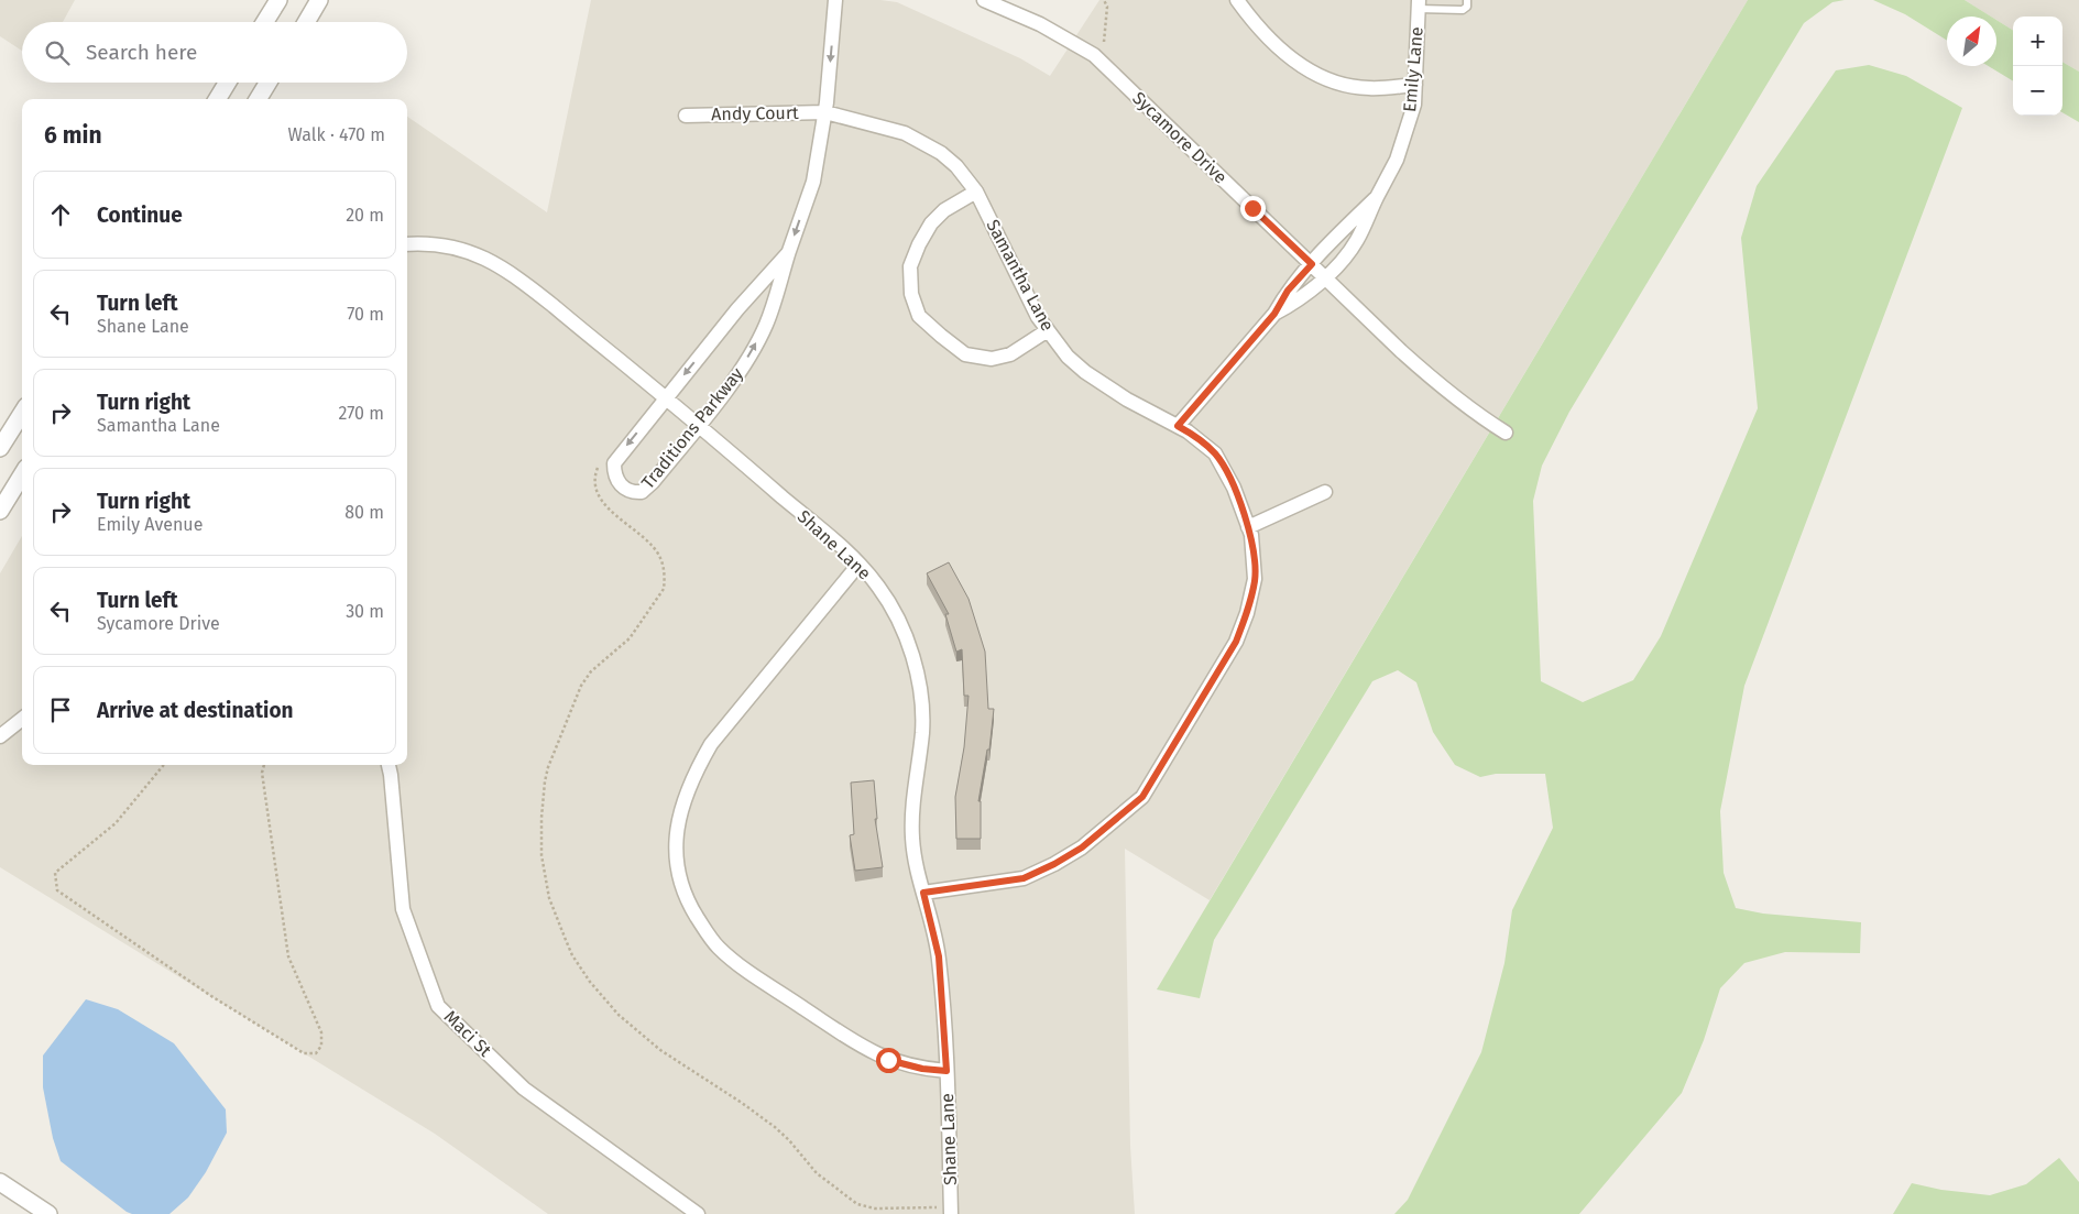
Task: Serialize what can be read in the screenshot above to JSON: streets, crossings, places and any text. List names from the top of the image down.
{
  "streets": {
    "street": [
      "Emily Lane",
      "Andy Court",
      "Sycamore Drive",
      "Samantha Lane",
      "Traditions Parkway",
      "Shane Lane",
      "Maci St"
    ]
  },
  "crossings": [
    ["Emily Lane", "Sycamore Drive"],
    ["Andy Court", "Samantha Lane"],
    ["Andy Court", "Traditions Parkway"],
    ["Samantha Lane", "Traditions Parkway"],
    ["Samantha Lane", "Shane Lane"],
    ["Traditions Parkway", "Shane Lane"]
  ],
  "north": "top right",
  "page": {
    "map_buttons": ["+", "−"],
    "search": "Search here",
    "heading": ["6 min", "Walk · 470 m"],
    "list": [
      ["Continue", "20 m"],
      ["Turn left", "Shane Lane", "70 m"],
      ["Turn right", "Samantha Lane", "270 m"],
      ["Turn right", "Emily Avenue", "80 m"],
      ["Turn left", "Sycamore Drive", "30 m"],
      "Arrive at destination"
    ]
  }
}
